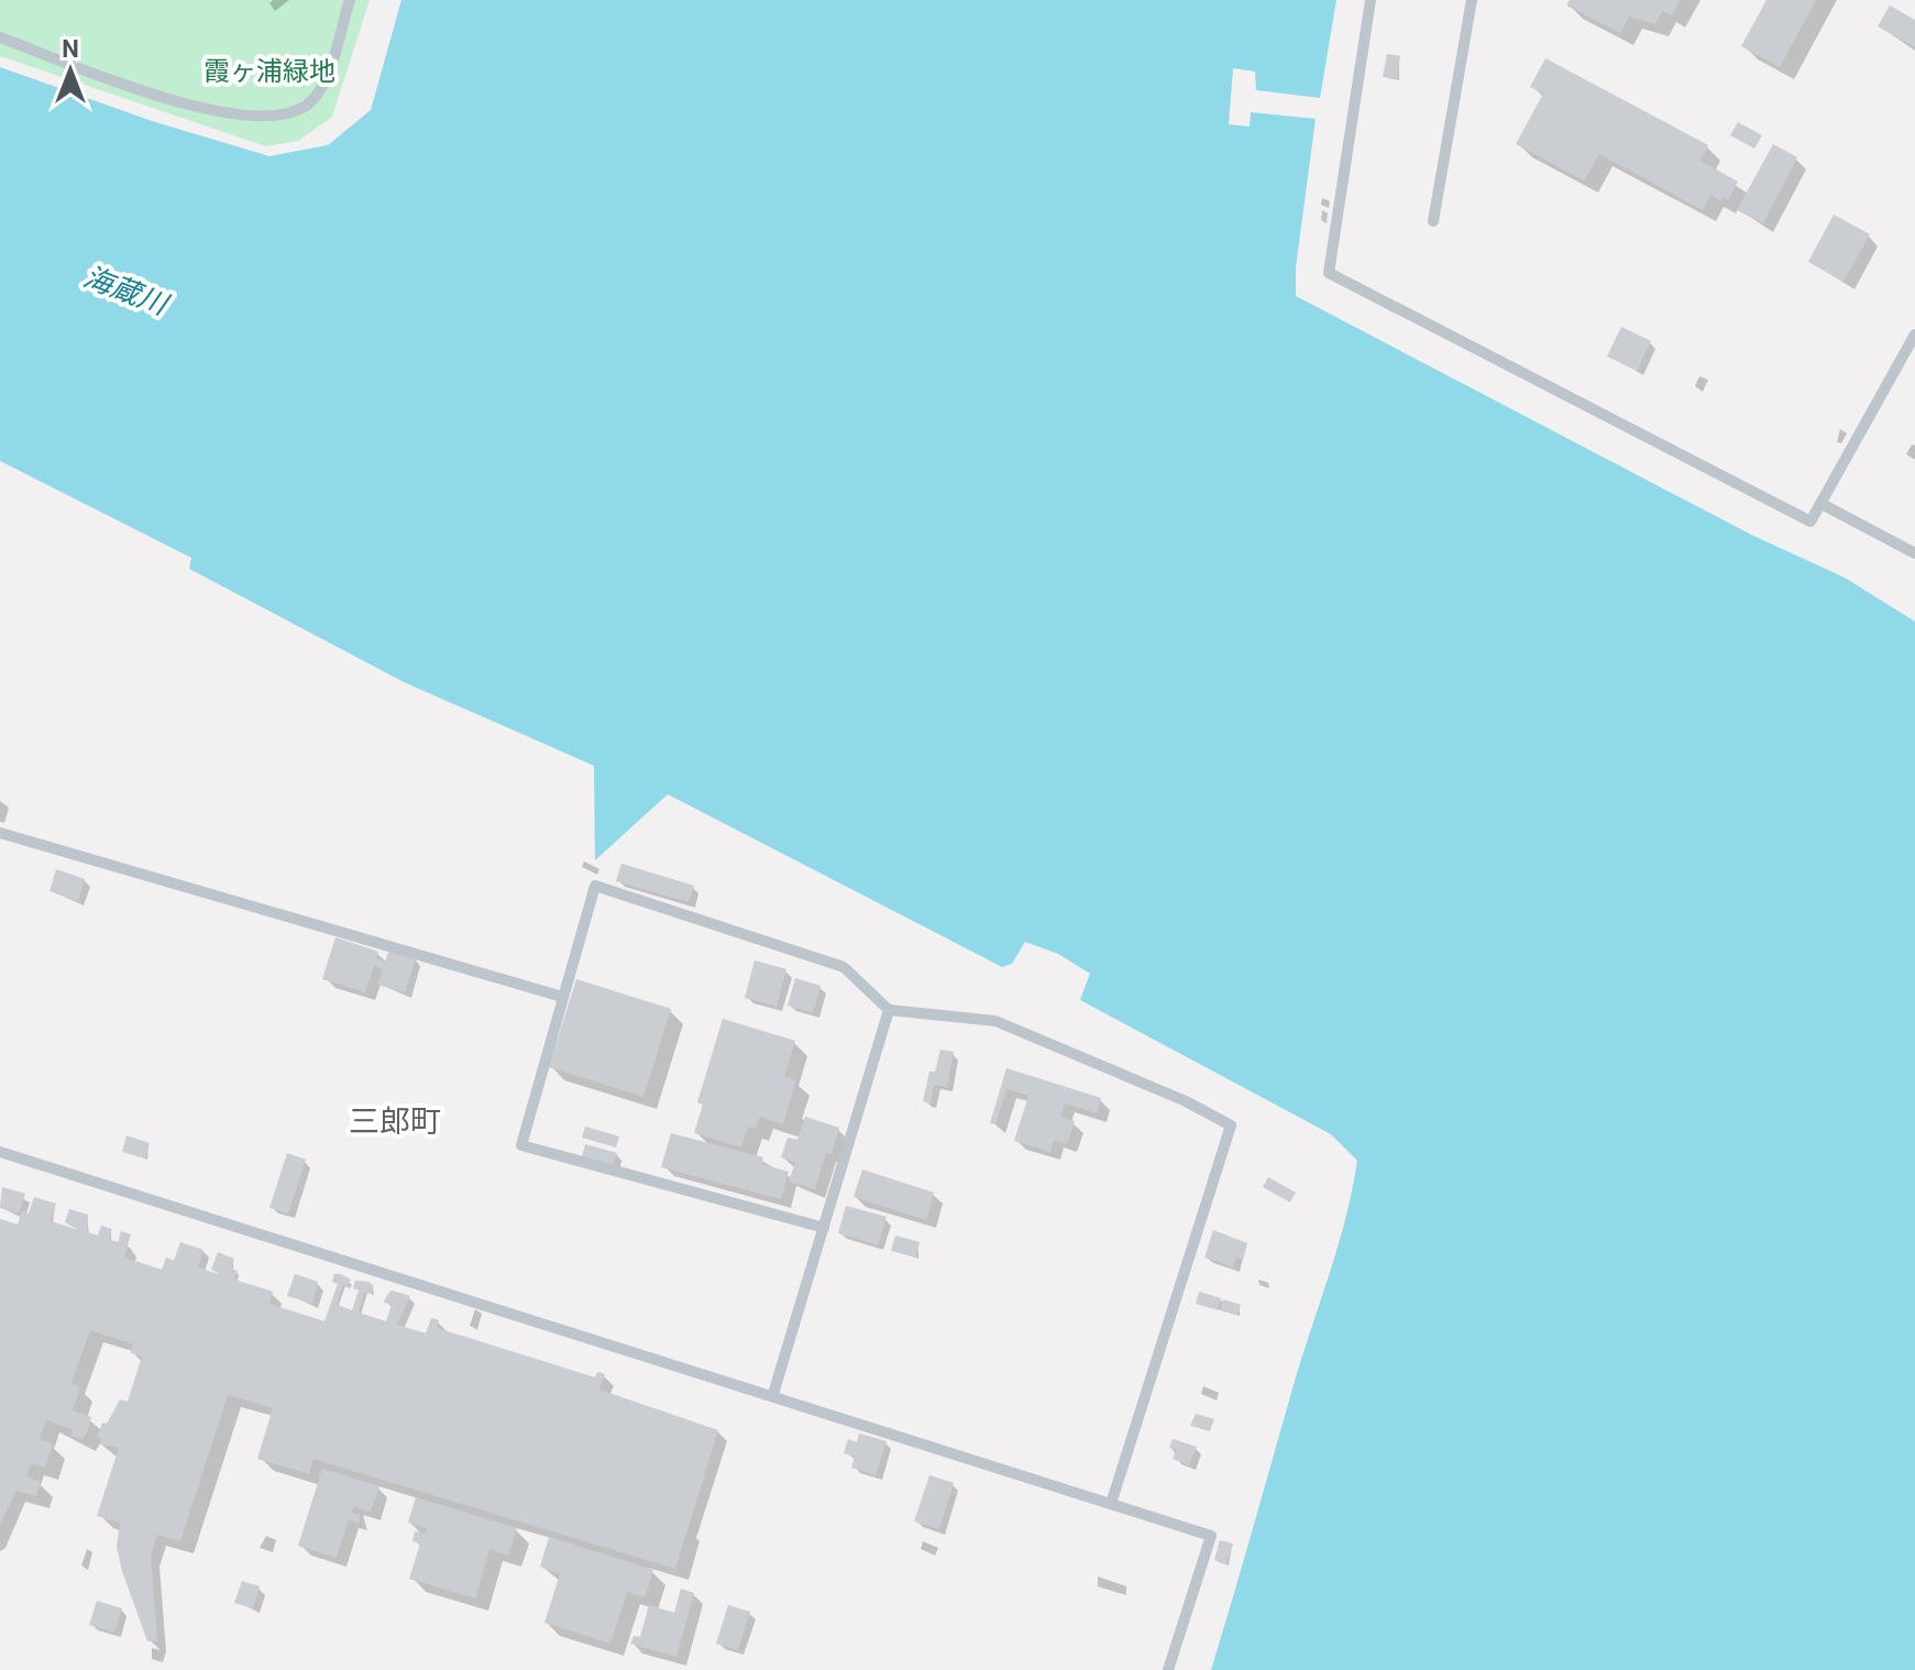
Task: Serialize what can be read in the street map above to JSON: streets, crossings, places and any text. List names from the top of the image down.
{
  "districts": ["三郎町"],
  "water": ["海蔵川"],
  "parks": ["霞ヶ浦緑地"],
  "north": "top"
}
